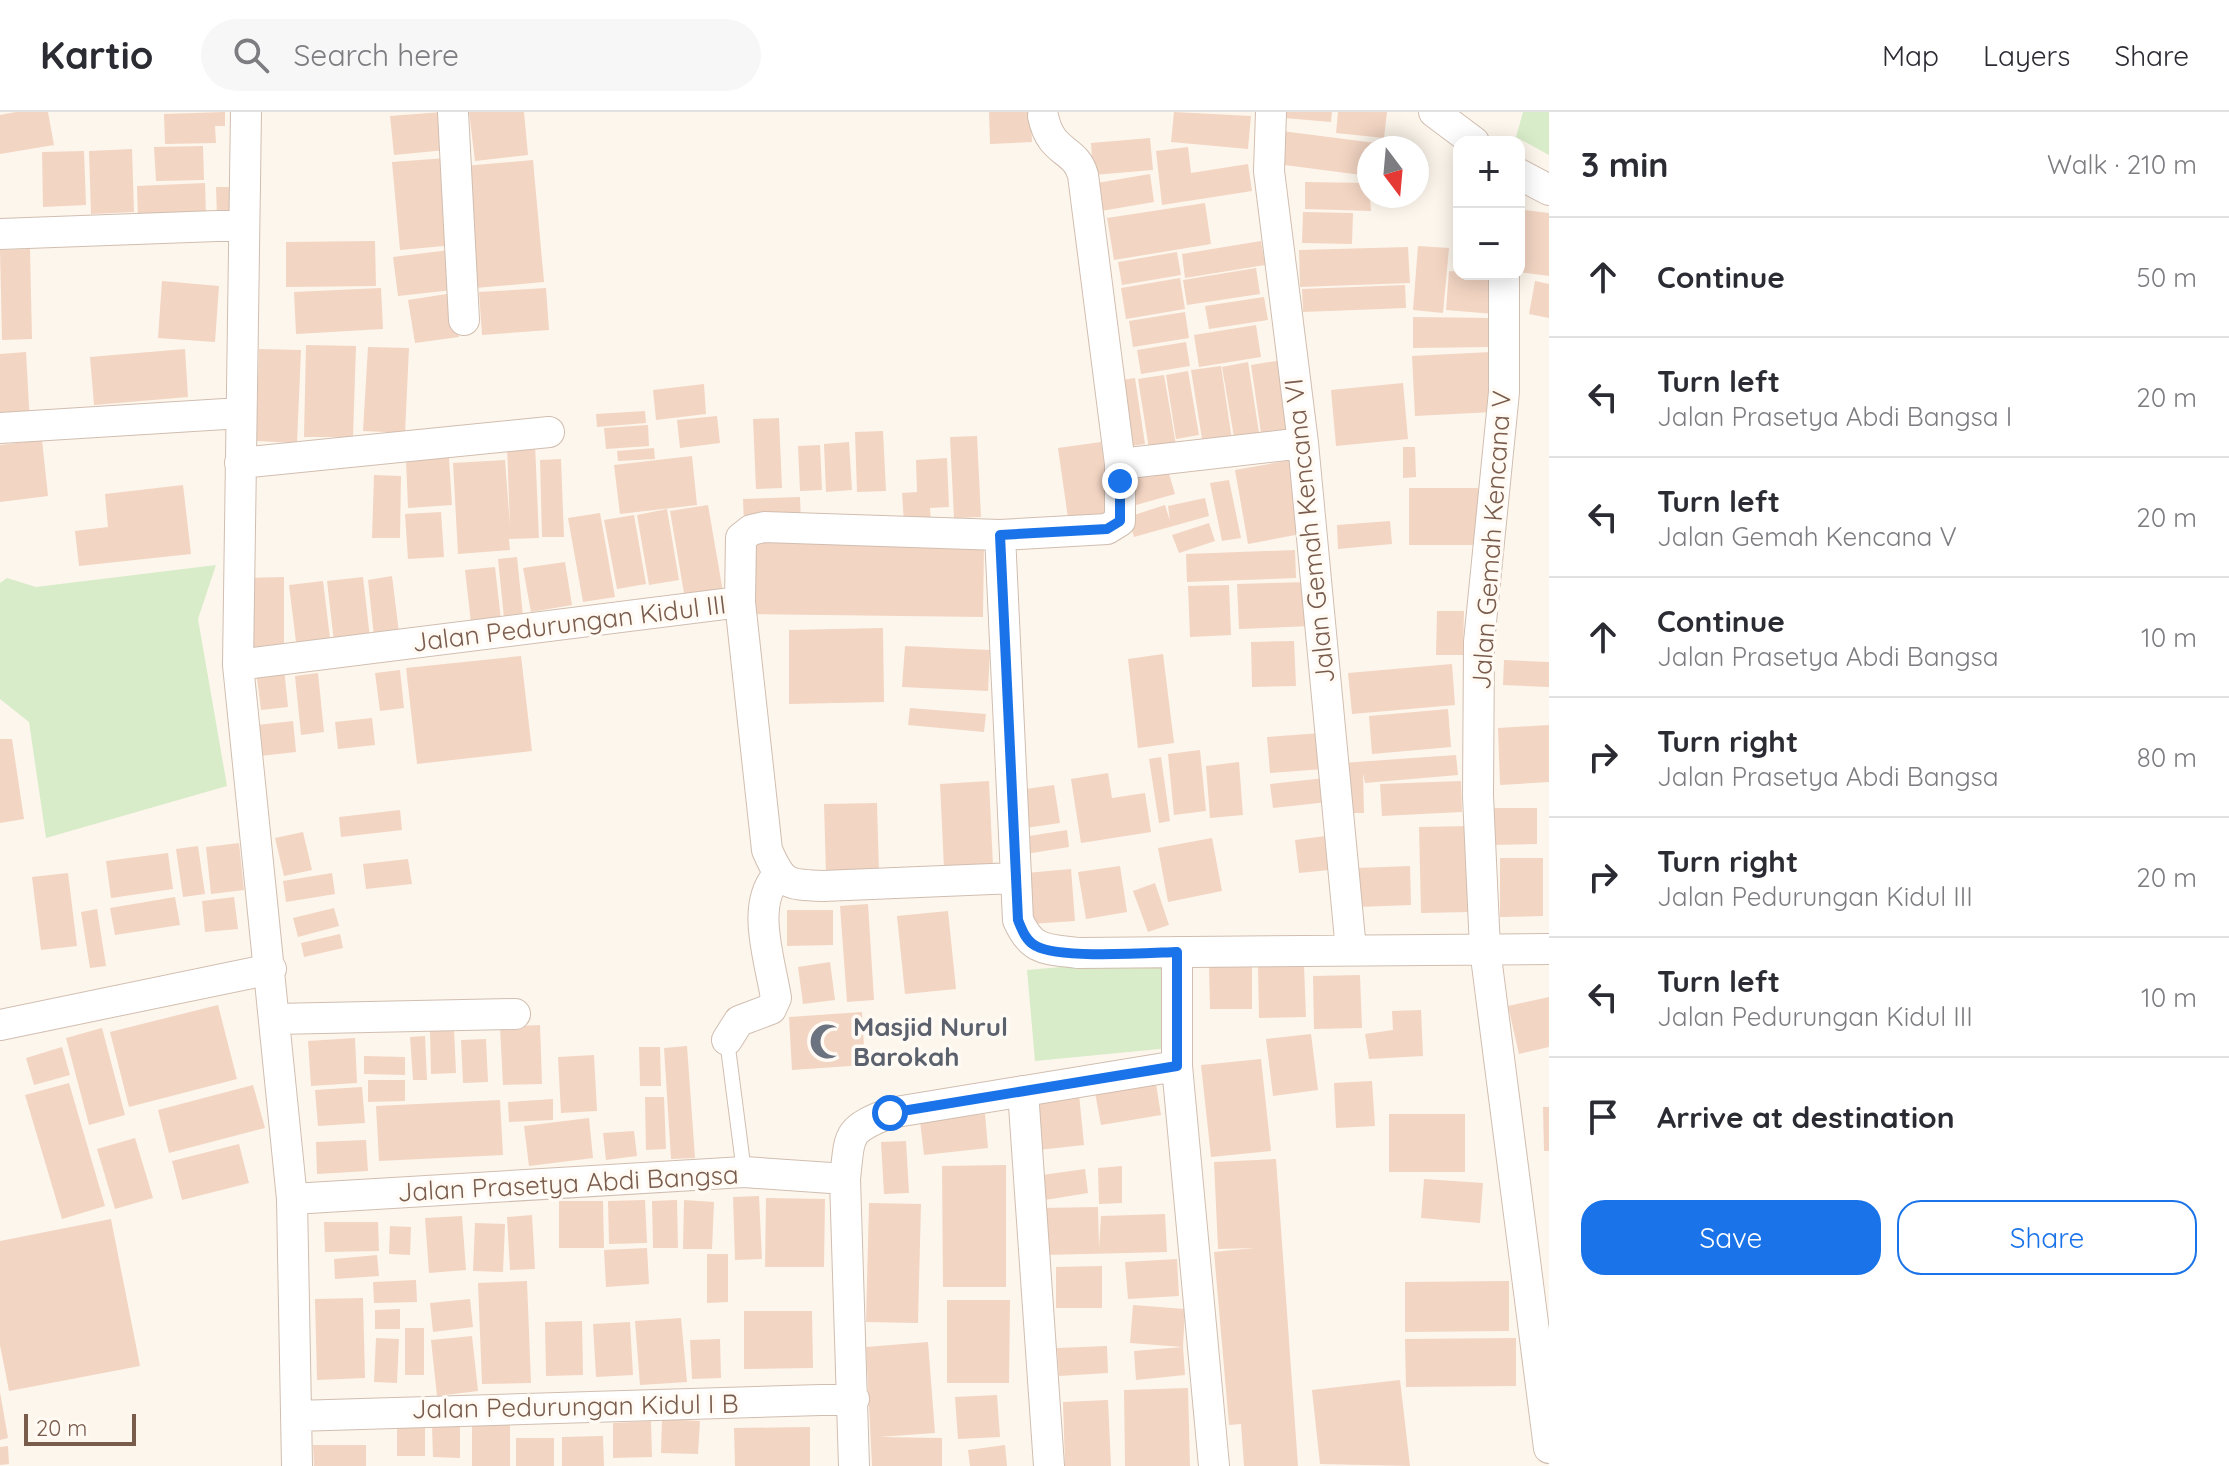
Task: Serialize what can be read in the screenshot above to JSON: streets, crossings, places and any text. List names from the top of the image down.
{
  "streets": {
    "street": [
      "Jalan Gemah Kencana VI",
      "Jalan Gemah Kencana V",
      "Jalan Pedurungan Kidul III",
      "Jalan Prasetya Abdi Bangsa",
      "Jalan Pedurungan Kidul I B"
    ]
  },
  "places": {
    "mosque": ["Masjid Nurul Barokah"]
  },
  "scale_bar": "20 m",
  "north": "bottom",
  "page": {
    "header": "Kartio",
    "search": "Search here",
    "nav": ["Map", "Layers", "Share"],
    "heading": ["3 min", "Walk · 210 m"],
    "map_buttons": ["+", "−"],
    "list": [
      ["Continue", "50 m"],
      ["Turn left", "Jalan Prasetya Abdi Bangsa I", "20 m"],
      ["Turn left", "Jalan Gemah Kencana V", "20 m"],
      ["Continue", "Jalan Prasetya Abdi Bangsa", "10 m"],
      ["Turn right", "Jalan Prasetya Abdi Bangsa", "80 m"],
      ["Turn right", "Jalan Pedurungan Kidul III", "20 m"],
      ["Turn left", "Jalan Pedurungan Kidul III", "10 m"],
      "Arrive at destination"
    ],
    "buttons": ["Save", "Share"],
    "scale": "20 m"
  }
}
